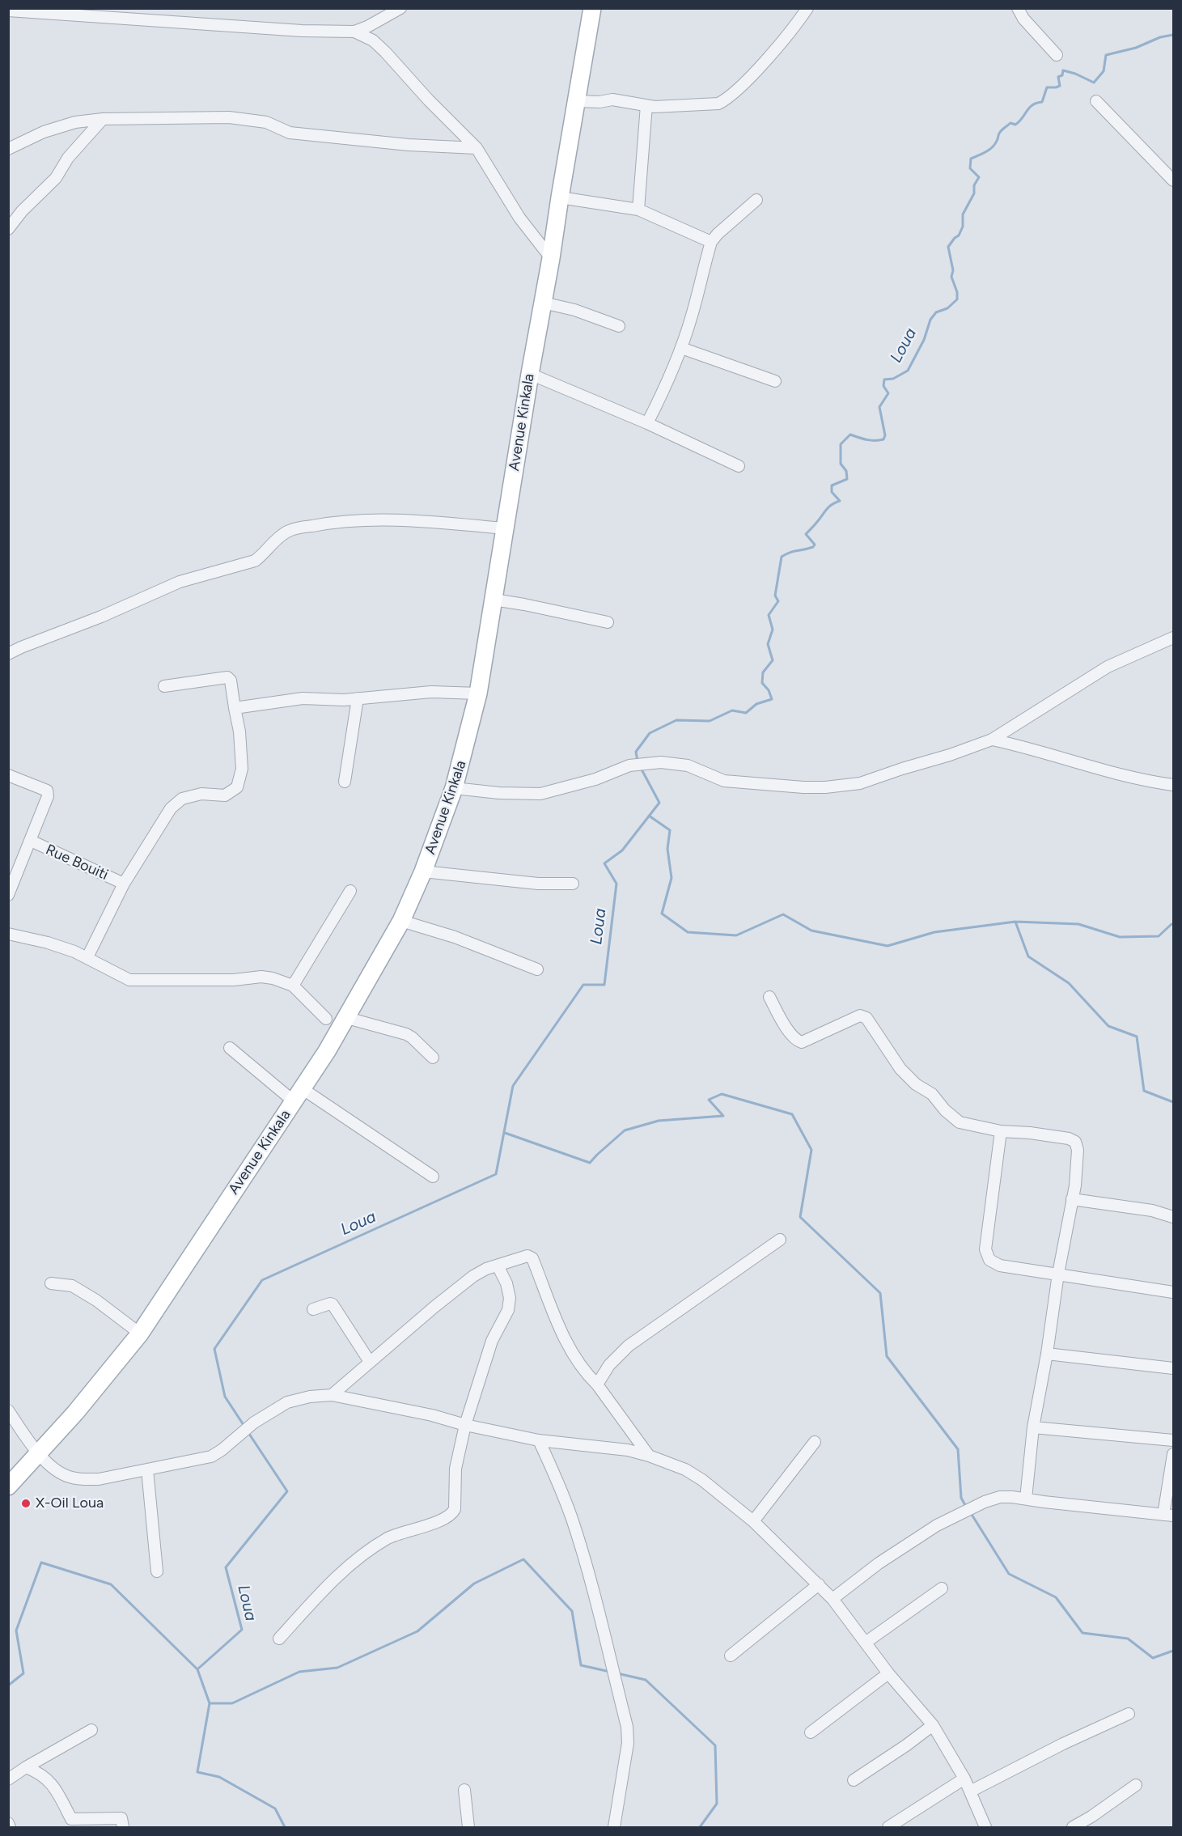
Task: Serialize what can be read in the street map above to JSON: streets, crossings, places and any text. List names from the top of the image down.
{
  "streets": {
    "main road": ["Avenue Kinkala"],
    "street": ["Rue Bouiti"]
  },
  "water": ["Loua"],
  "places": ["X-Oil Loua"]
}
